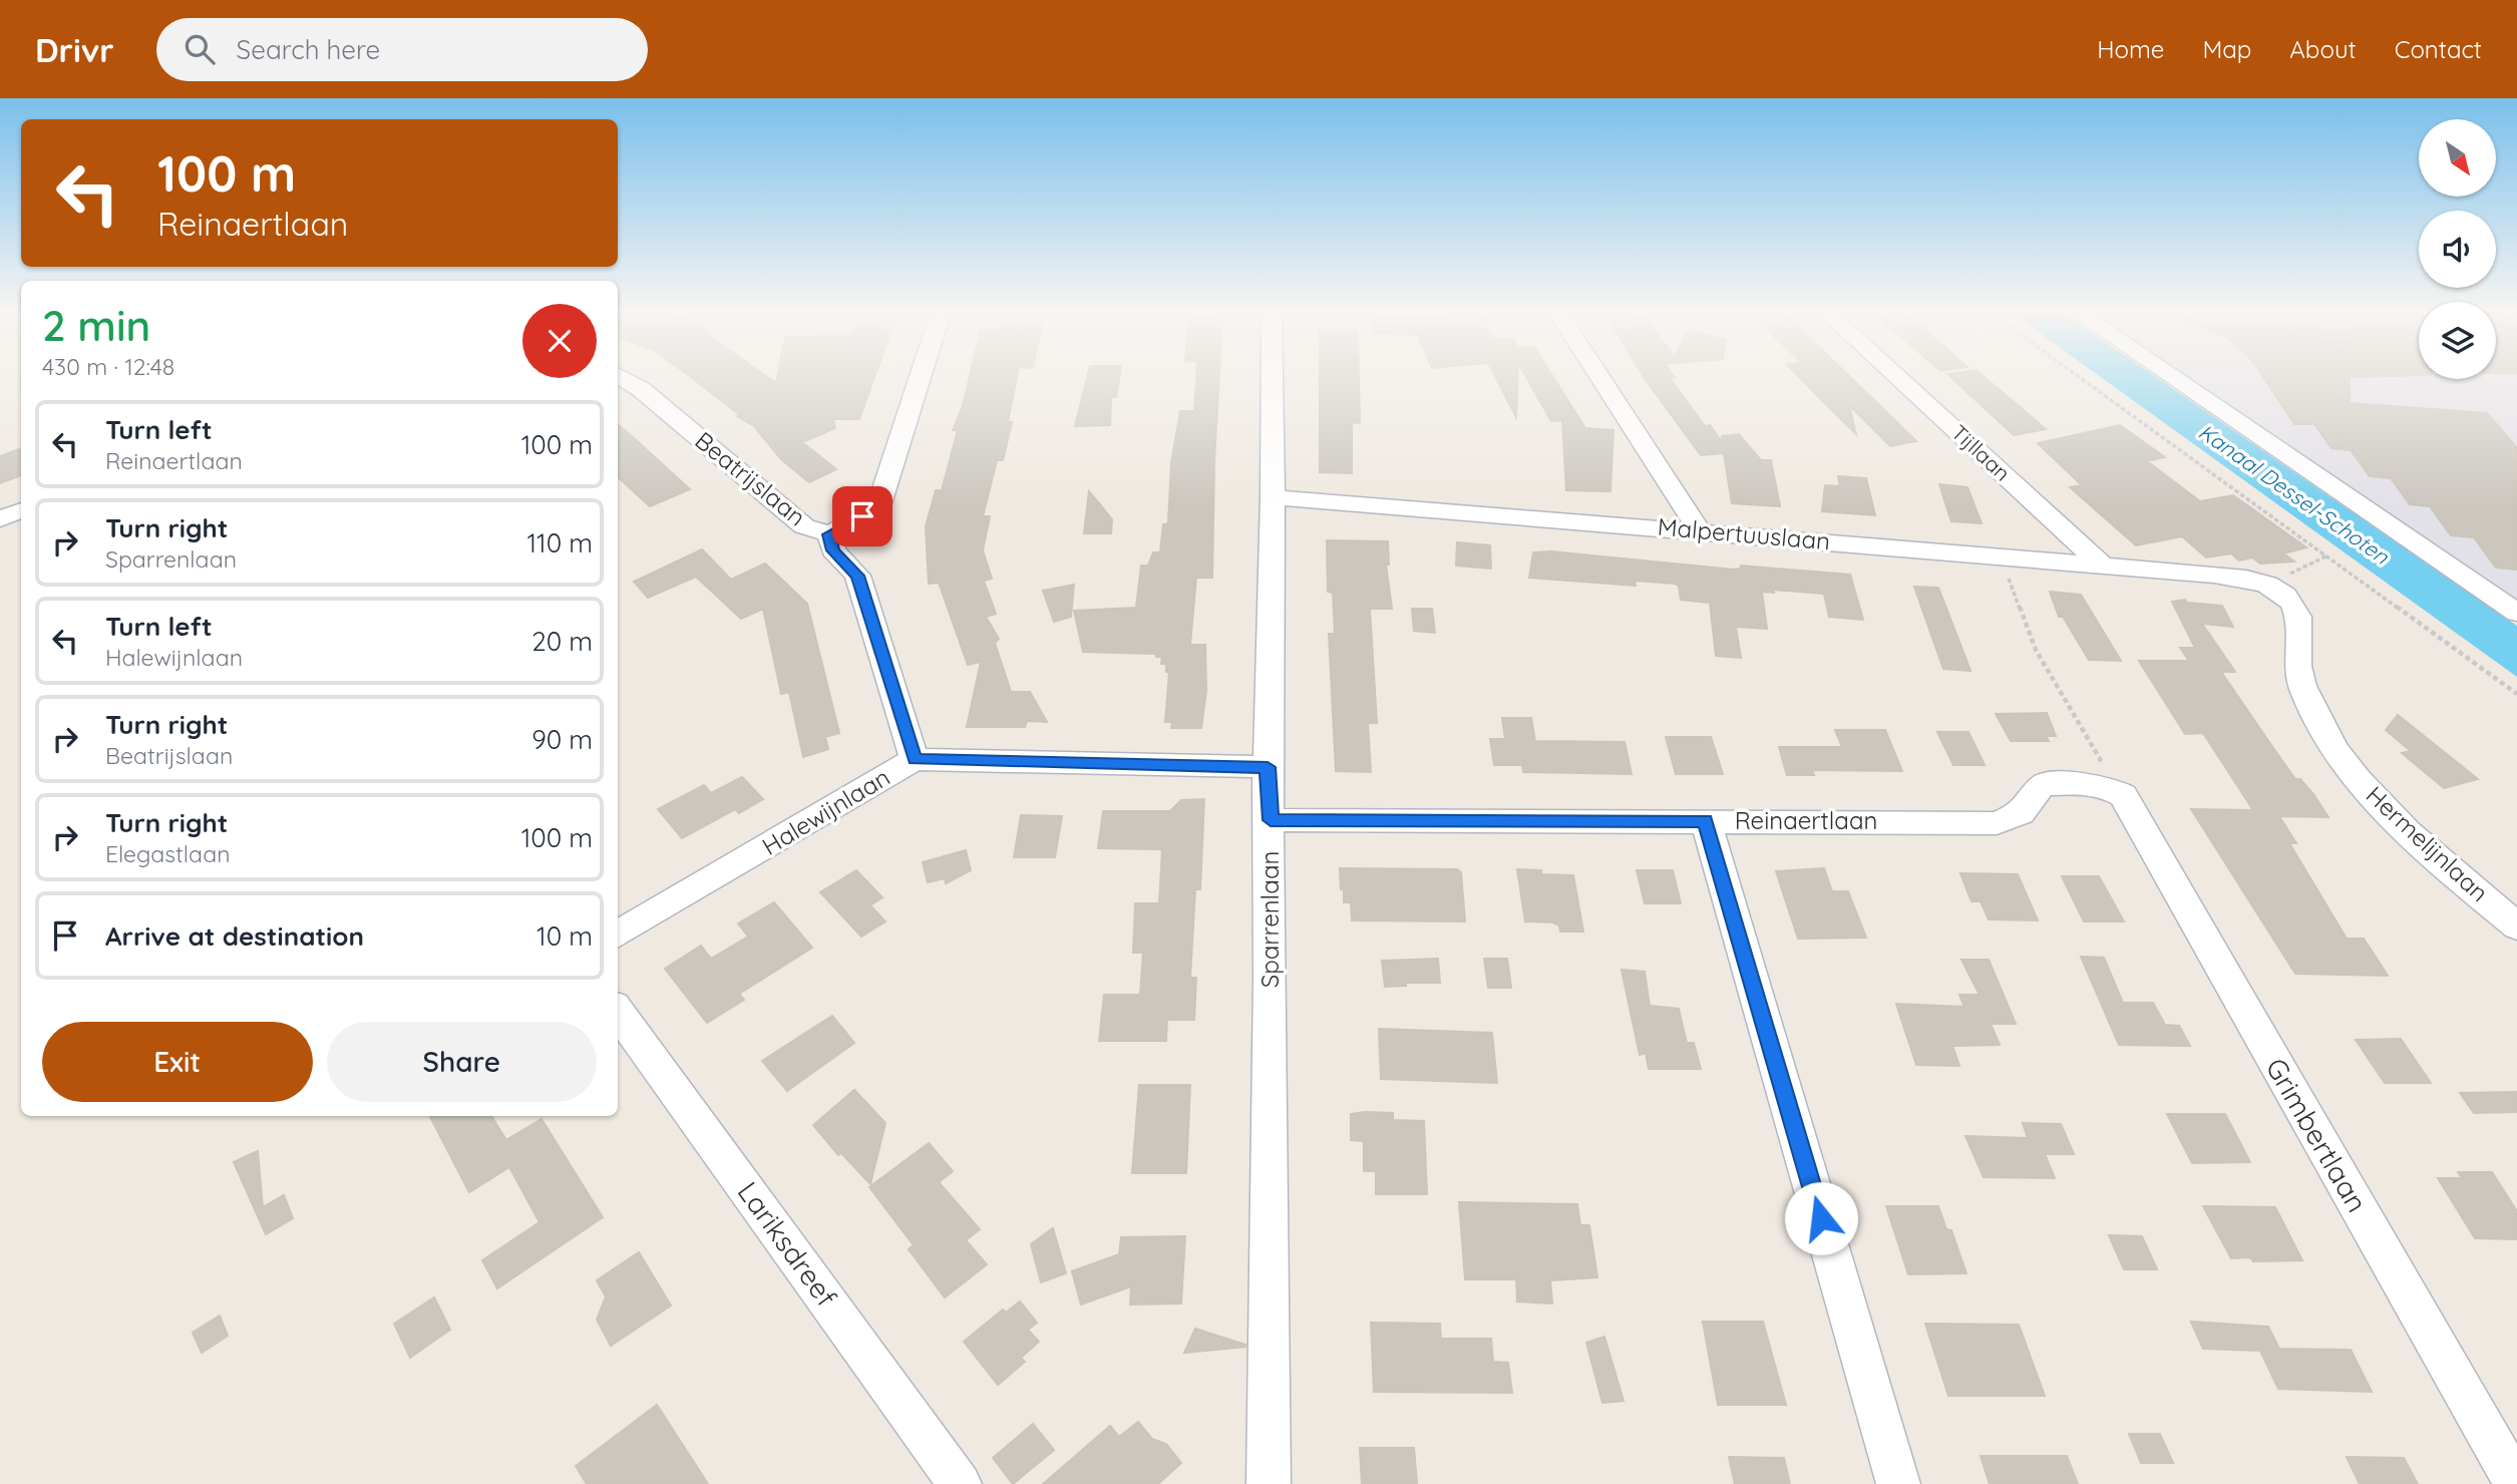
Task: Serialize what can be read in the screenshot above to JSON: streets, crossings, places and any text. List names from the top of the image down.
{
  "streets": {
    "street": [
      "Tijllaan",
      "Beatrijslaan",
      "Malpertuuslaan",
      "Halewijnlaan",
      "Reinaertlaan",
      "Hermelijnlaan",
      "Sparrenlaan",
      "Grimbertlaan",
      "Lariksdreef"
    ]
  },
  "crossings": [
    ["Tijllaan", "Malpertuuslaan"],
    ["Beatrijslaan", "Halewijnlaan"],
    ["Malpertuuslaan", "Hermelijnlaan"],
    ["Malpertuuslaan", "Sparrenlaan"],
    ["Halewijnlaan", "Sparrenlaan"],
    ["Reinaertlaan", "Sparrenlaan"],
    ["Reinaertlaan", "Grimbertlaan"]
  ],
  "water": ["Kanaal Dessel-Schoten"],
  "north": "bottom right",
  "page": {
    "header": "Drivr",
    "search": "Search here",
    "nav": [
      "Home",
      "Map",
      "About",
      "Contact"
    ],
    "turn": ["100 m", "Reinaertlaan"],
    "heading": ["2 min", "430 m · 12:48"],
    "list": [
      {
        "name": "Turn left",
        "note": "Reinaertlaan",
        "value": "100 m"
      },
      {
        "name": "Turn right",
        "note": "Sparrenlaan",
        "value": "110 m"
      },
      {
        "name": "Turn left",
        "note": "Halewijnlaan",
        "value": "20 m"
      },
      {
        "name": "Turn right",
        "note": "Beatrijslaan",
        "value": "90 m"
      },
      {
        "name": "Turn right",
        "note": "Elegastlaan",
        "value": "100 m"
      },
      {
        "name": "Arrive at destination",
        "value": "10 m"
      }
    ],
    "buttons": ["Exit", "Share"]
  }
}
